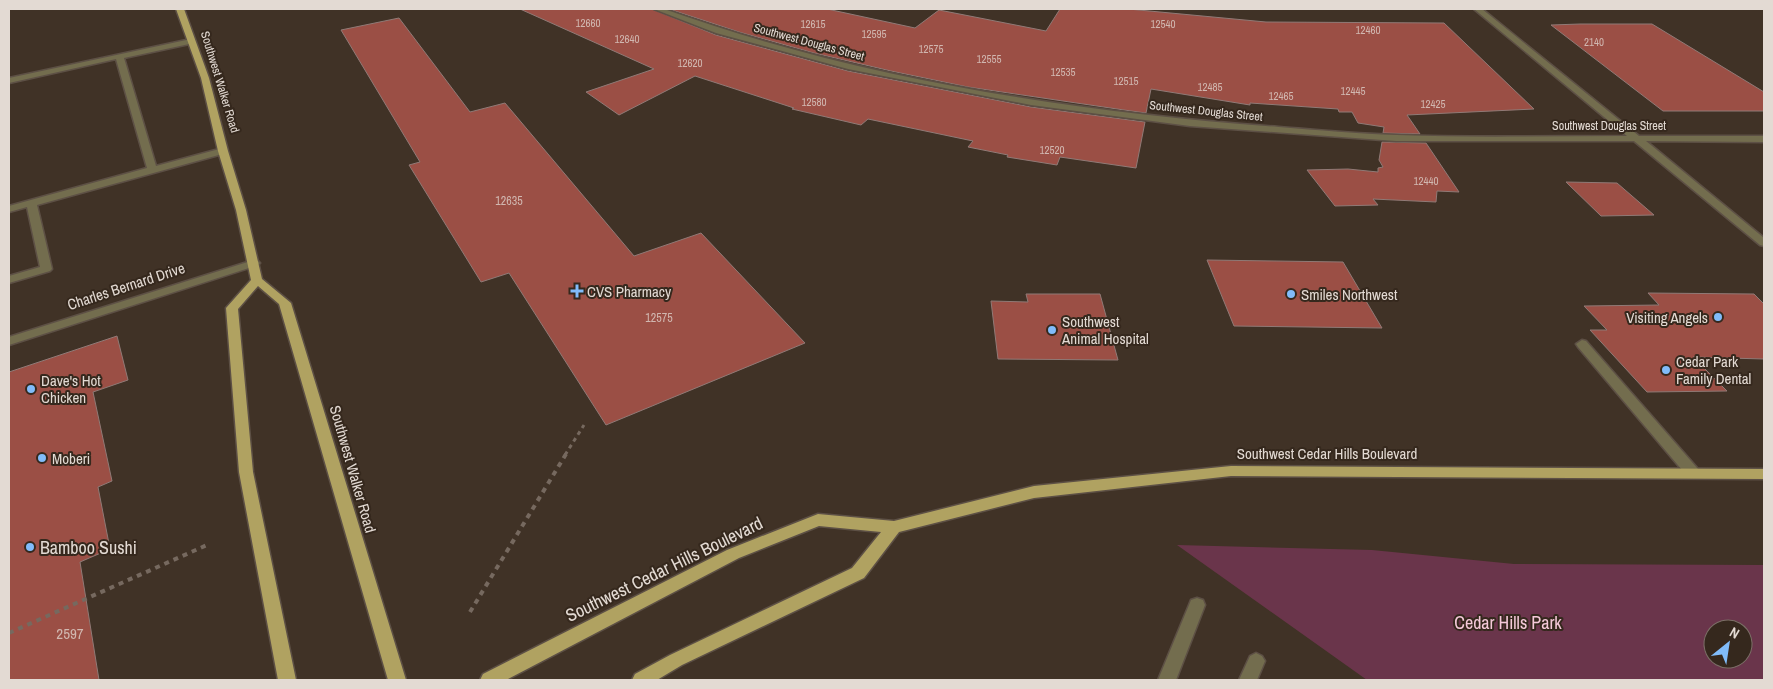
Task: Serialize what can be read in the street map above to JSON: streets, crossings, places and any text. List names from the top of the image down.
{
  "streets": {
    "main road": ["Southwest Walker Road", "Southwest Cedar Hills Boulevard"],
    "street": ["Southwest Douglas Street", "Charles Bernard Drive"]
  },
  "crossings": [
    ["Southwest Walker Road", "Charles Bernard Drive"]
  ],
  "parks": ["Cedar Hills Park"],
  "places": {
    "health": ["CVS Pharmacy"],
    "other": [
      "Smiles Northwest",
      "Visiting Angels",
      "Southwest Animal Hospital",
      "Cedar Park Family Dental",
      "Dave's Hot Chicken",
      "Moberi",
      "Bamboo Sushi"
    ]
  },
  "house_numbers": [
    "12660",
    "12615",
    "12540",
    "12460",
    "12595",
    "12640",
    "2140",
    "12575",
    "12555",
    "12620",
    "12535",
    "12515",
    "12485",
    "12445",
    "12465",
    "12580",
    "12425",
    "12520",
    "12440",
    "12635",
    "12575",
    "2597"
  ],
  "north": "top right"
}
